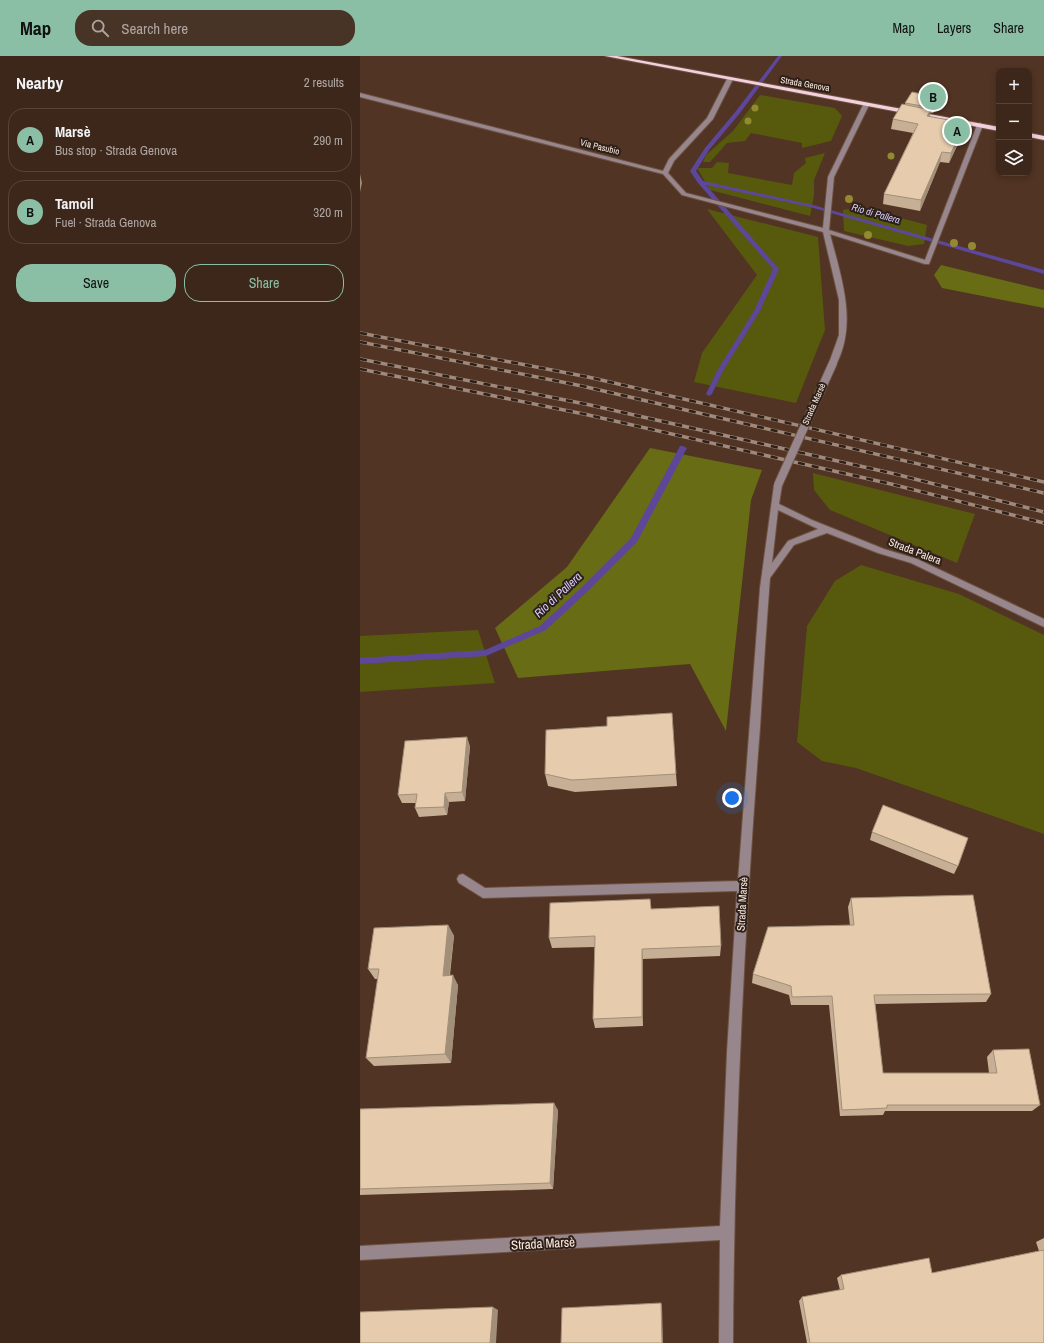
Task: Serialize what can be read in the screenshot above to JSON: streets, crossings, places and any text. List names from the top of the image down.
{
  "streets": {
    "main road": ["Strada Genova"],
    "street": ["Via Pasubio", "Strada Marsè", "Strada Palera"]
  },
  "crossings": [
    ["Strada Genova", "Strada Marsè"],
    ["Strada Marsè", "Strada Palera"]
  ],
  "water": ["Rio di Pallera"],
  "page": {
    "header": "Map",
    "search": "Search here",
    "nav": ["Map", "Layers", "Share"],
    "heading": ["Nearby", "2 results"],
    "map_buttons": ["+", "−"],
    "pins": ["B", "A"],
    "list": [
      {
        "mark": "A",
        "name": "Marsè",
        "note": "Bus stop · Strada Genova",
        "value": "290 m"
      },
      {
        "mark": "B",
        "name": "Tamoil",
        "note": "Fuel · Strada Genova",
        "value": "320 m"
      }
    ],
    "buttons": ["Save", "Share"]
  }
}
